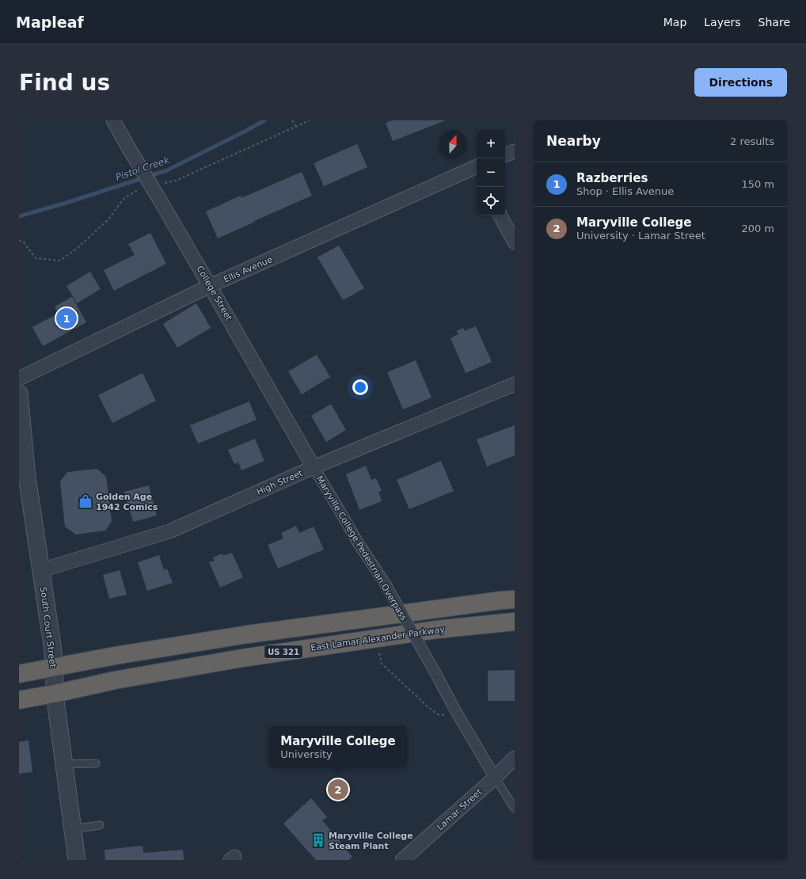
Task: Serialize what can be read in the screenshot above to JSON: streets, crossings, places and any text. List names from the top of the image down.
{
  "streets": {
    "highway": ["East Lamar Alexander Parkway", "US 321"],
    "street": [
      "Ellis Avenue",
      "College Street",
      "High Street",
      "Maryville College Pedestrian Overpass",
      "South Court Street",
      "Lamar Street"
    ]
  },
  "crossings": [
    ["Ellis Avenue", "College Street"],
    ["College Street", "High Street"],
    ["College Street", "Maryville College Pedestrian Overpass"],
    ["High Street", "Maryville College Pedestrian Overpass"],
    ["High Street", "South Court Street"],
    ["Maryville College Pedestrian Overpass", "Lamar Street"],
    ["South Court Street", "East Lamar Alexander Parkway"],
    ["South Court Street", "US 321"],
    ["East Lamar Alexander Parkway", "US 321"]
  ],
  "water": ["Pistol Creek"],
  "places": {
    "shop": ["Golden Age 1942 Comics"],
    "building": ["Maryville College Steam Plant"]
  },
  "north": "top",
  "page": {
    "header": "Mapleaf",
    "nav": ["Map", "Layers", "Share"],
    "buttons": "Directions",
    "title": "Find us",
    "heading": ["Nearby", "2 results"],
    "map_buttons": ["+", "−"],
    "list": [
      {
        "mark": "1",
        "name": "Razberries",
        "note": "Shop · Ellis Avenue",
        "value": "150 m"
      },
      {
        "mark": "2",
        "name": "Maryville College",
        "note": "University · Lamar Street",
        "value": "200 m"
      }
    ],
    "pins": ["1", "2"],
    "popup": ["Maryville College", "University"]
  }
}
